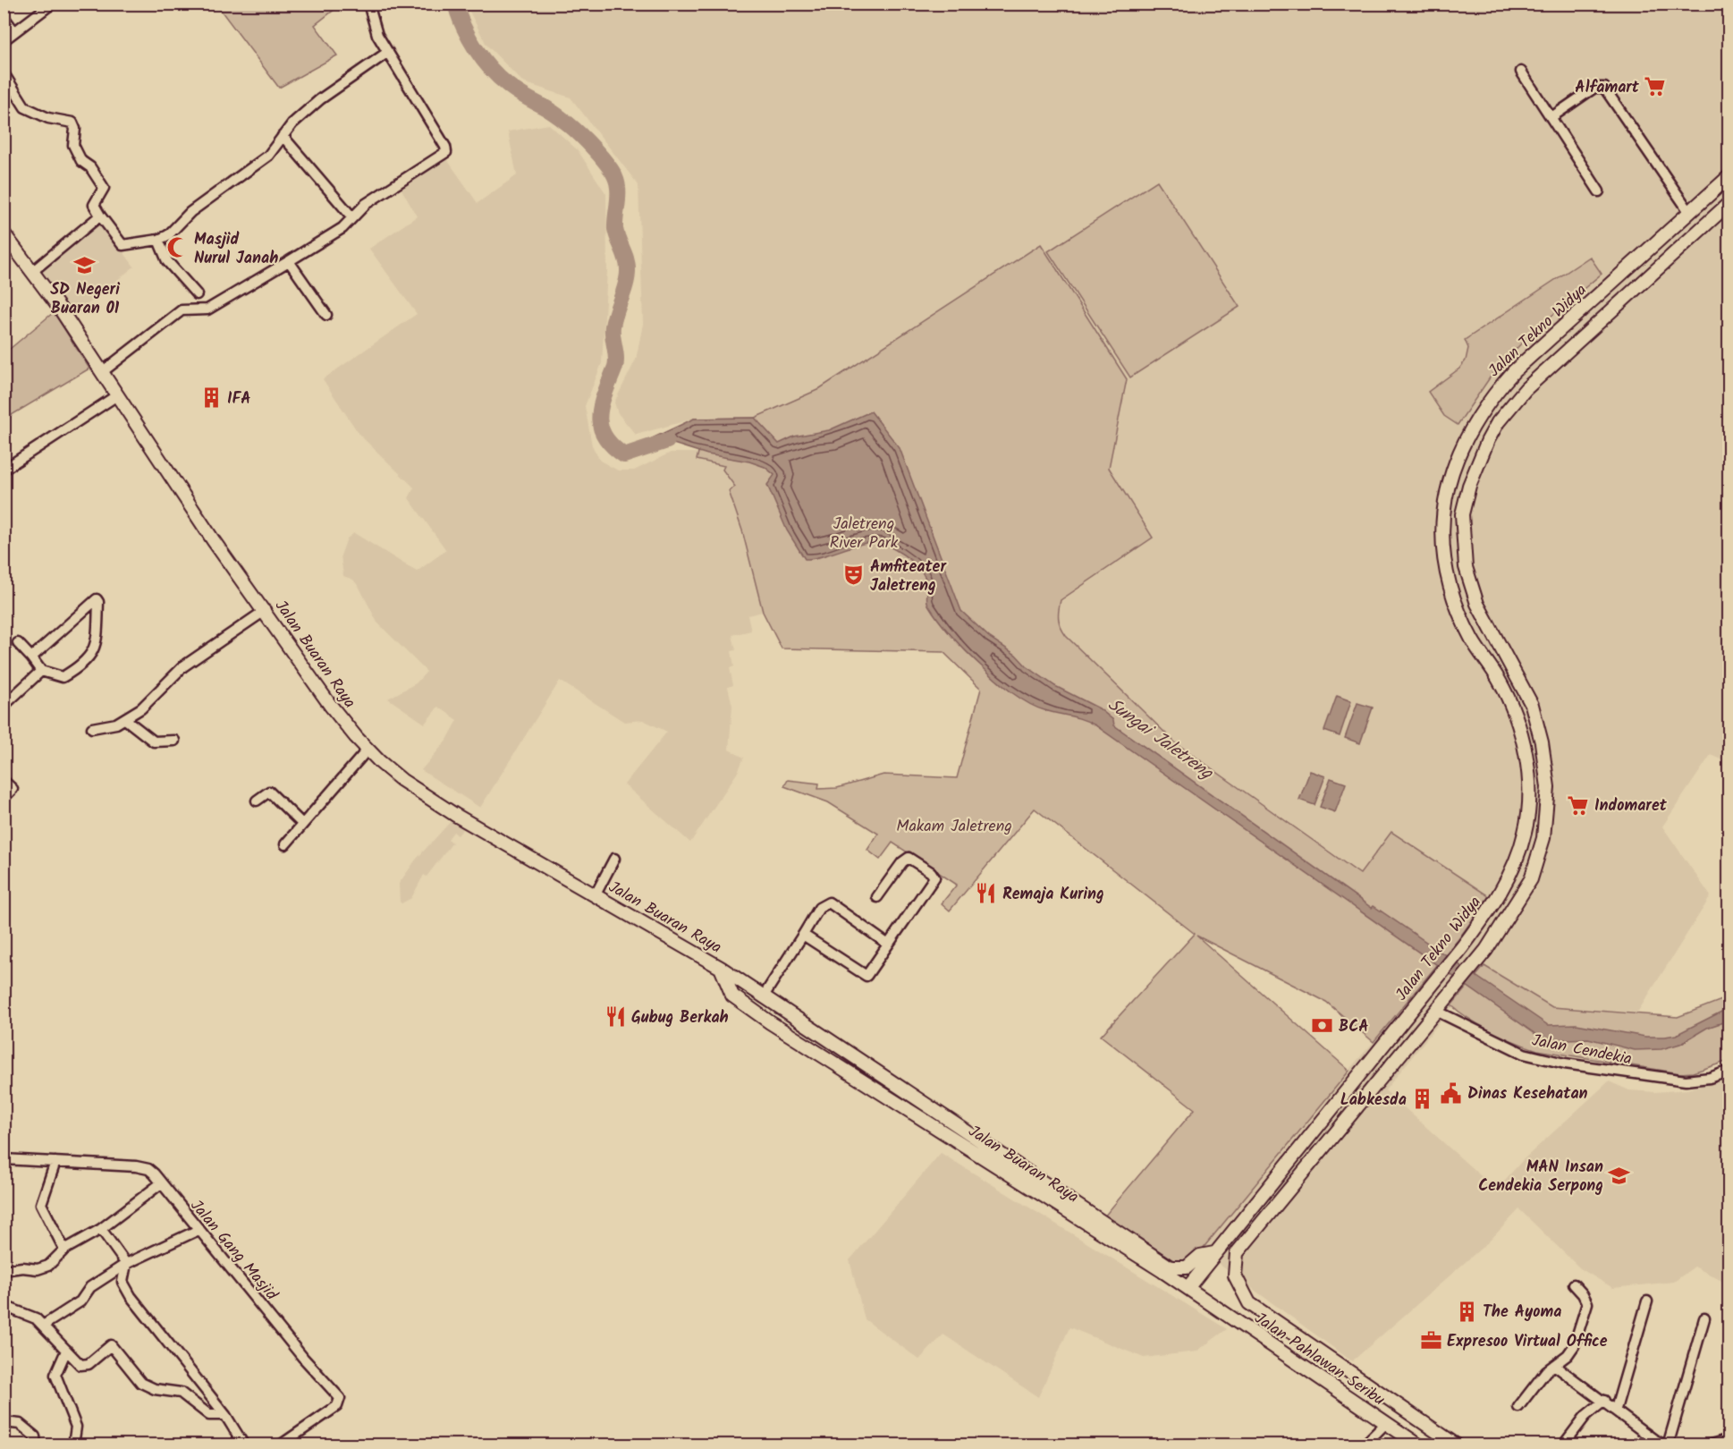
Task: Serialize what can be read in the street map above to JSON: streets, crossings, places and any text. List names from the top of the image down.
{
  "streets": {
    "main road": ["Jalan Tekno Widya", "Jalan Buaran Raya", "Jalan Pahlawan Seribu"],
    "street": ["Jalan Cendekia", "Jalan Gang Masjid"]
  },
  "crossings": [
    ["Jalan Tekno Widya", "Jalan Buaran Raya"],
    ["Jalan Tekno Widya", "Jalan Pahlawan Seribu"],
    ["Jalan Buaran Raya", "Jalan Pahlawan Seribu"],
    ["Jalan Cendekia", "Jalan Pahlawan Seribu"]
  ],
  "water": ["Sungai Jaletreng"],
  "parks": ["Jaletreng River Park", "Makam Jaletreng"],
  "places": {
    "supermarket": ["Alfamart", "Indomaret"],
    "mosque": ["Masjid Nurul Janah"],
    "school or university": ["SD Negeri Buaran 01", "MAN Insan Cendekia Serpong"],
    "building": ["IFA", "Labkesda", "The Ayoma"],
    "theatre": ["Amfiteater Jaletreng"],
    "restaurant": ["Remaja Kuring", "Gubug Berkah"],
    "bank": ["BCA"],
    "public building": ["Dinas Kesehatan"],
    "office": ["Expresoo Virtual Office"]
  }
}
